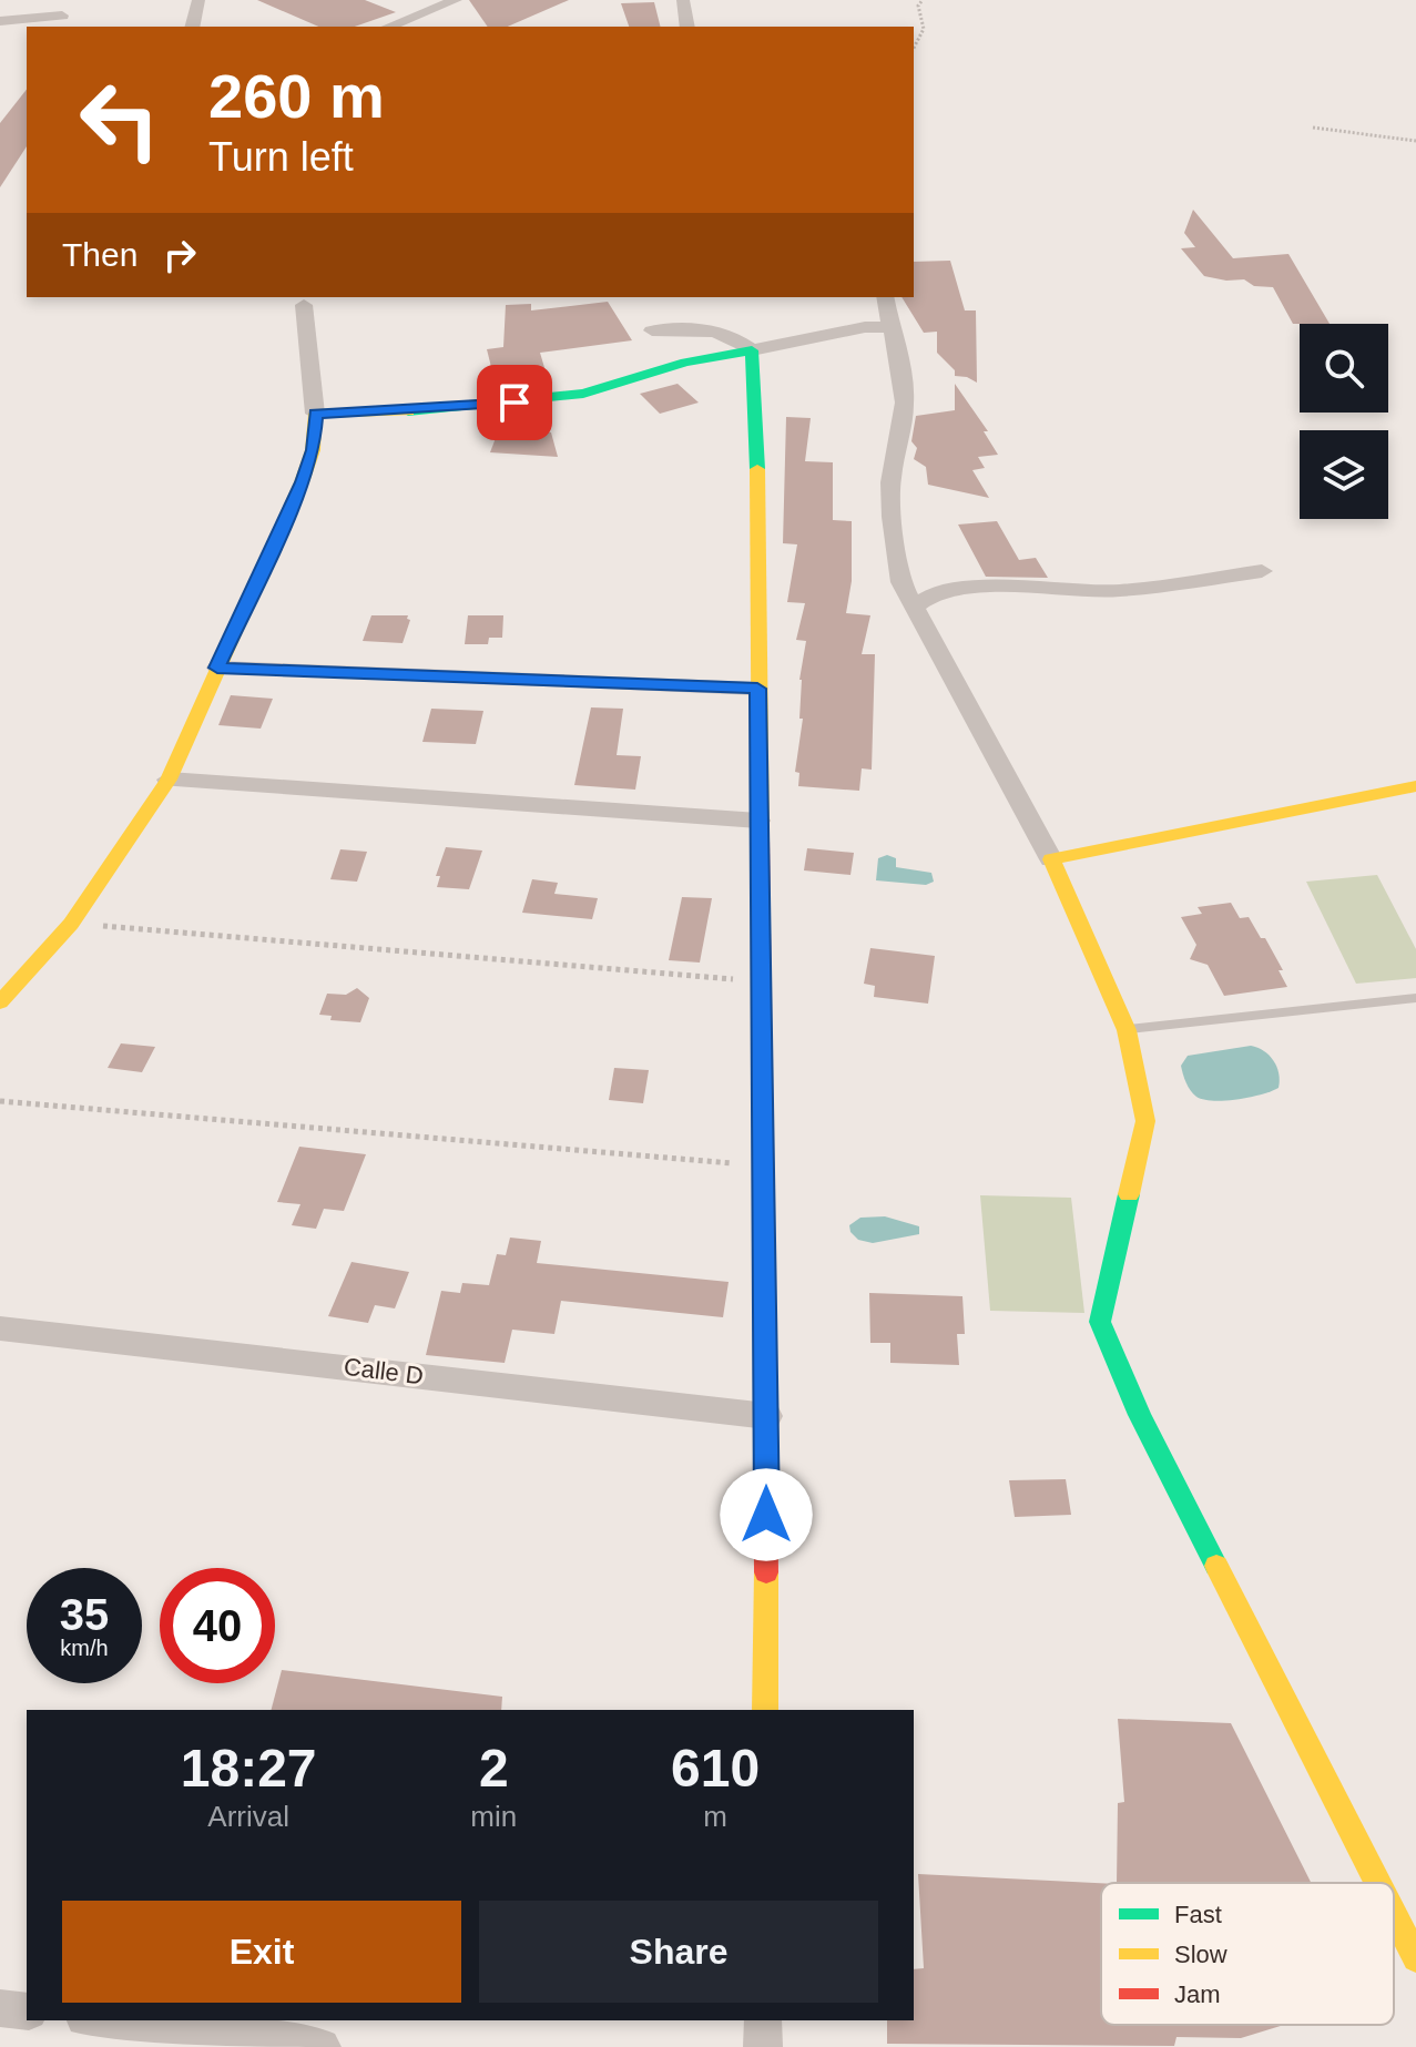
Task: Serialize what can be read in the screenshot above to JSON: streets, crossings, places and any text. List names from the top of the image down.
{
  "streets": {
    "street": ["Calle D"]
  },
  "legend": ["Fast", "Slow", "Jam"],
  "page": {
    "turn": ["260 m", "Turn left"],
    "then": "Then",
    "speed": "35 km/h",
    "limit": "40",
    "eta": [
      "18:27",
      "Arrival",
      "2",
      "min",
      "610",
      "m"
    ],
    "buttons": ["Exit", "Share"]
  }
}
